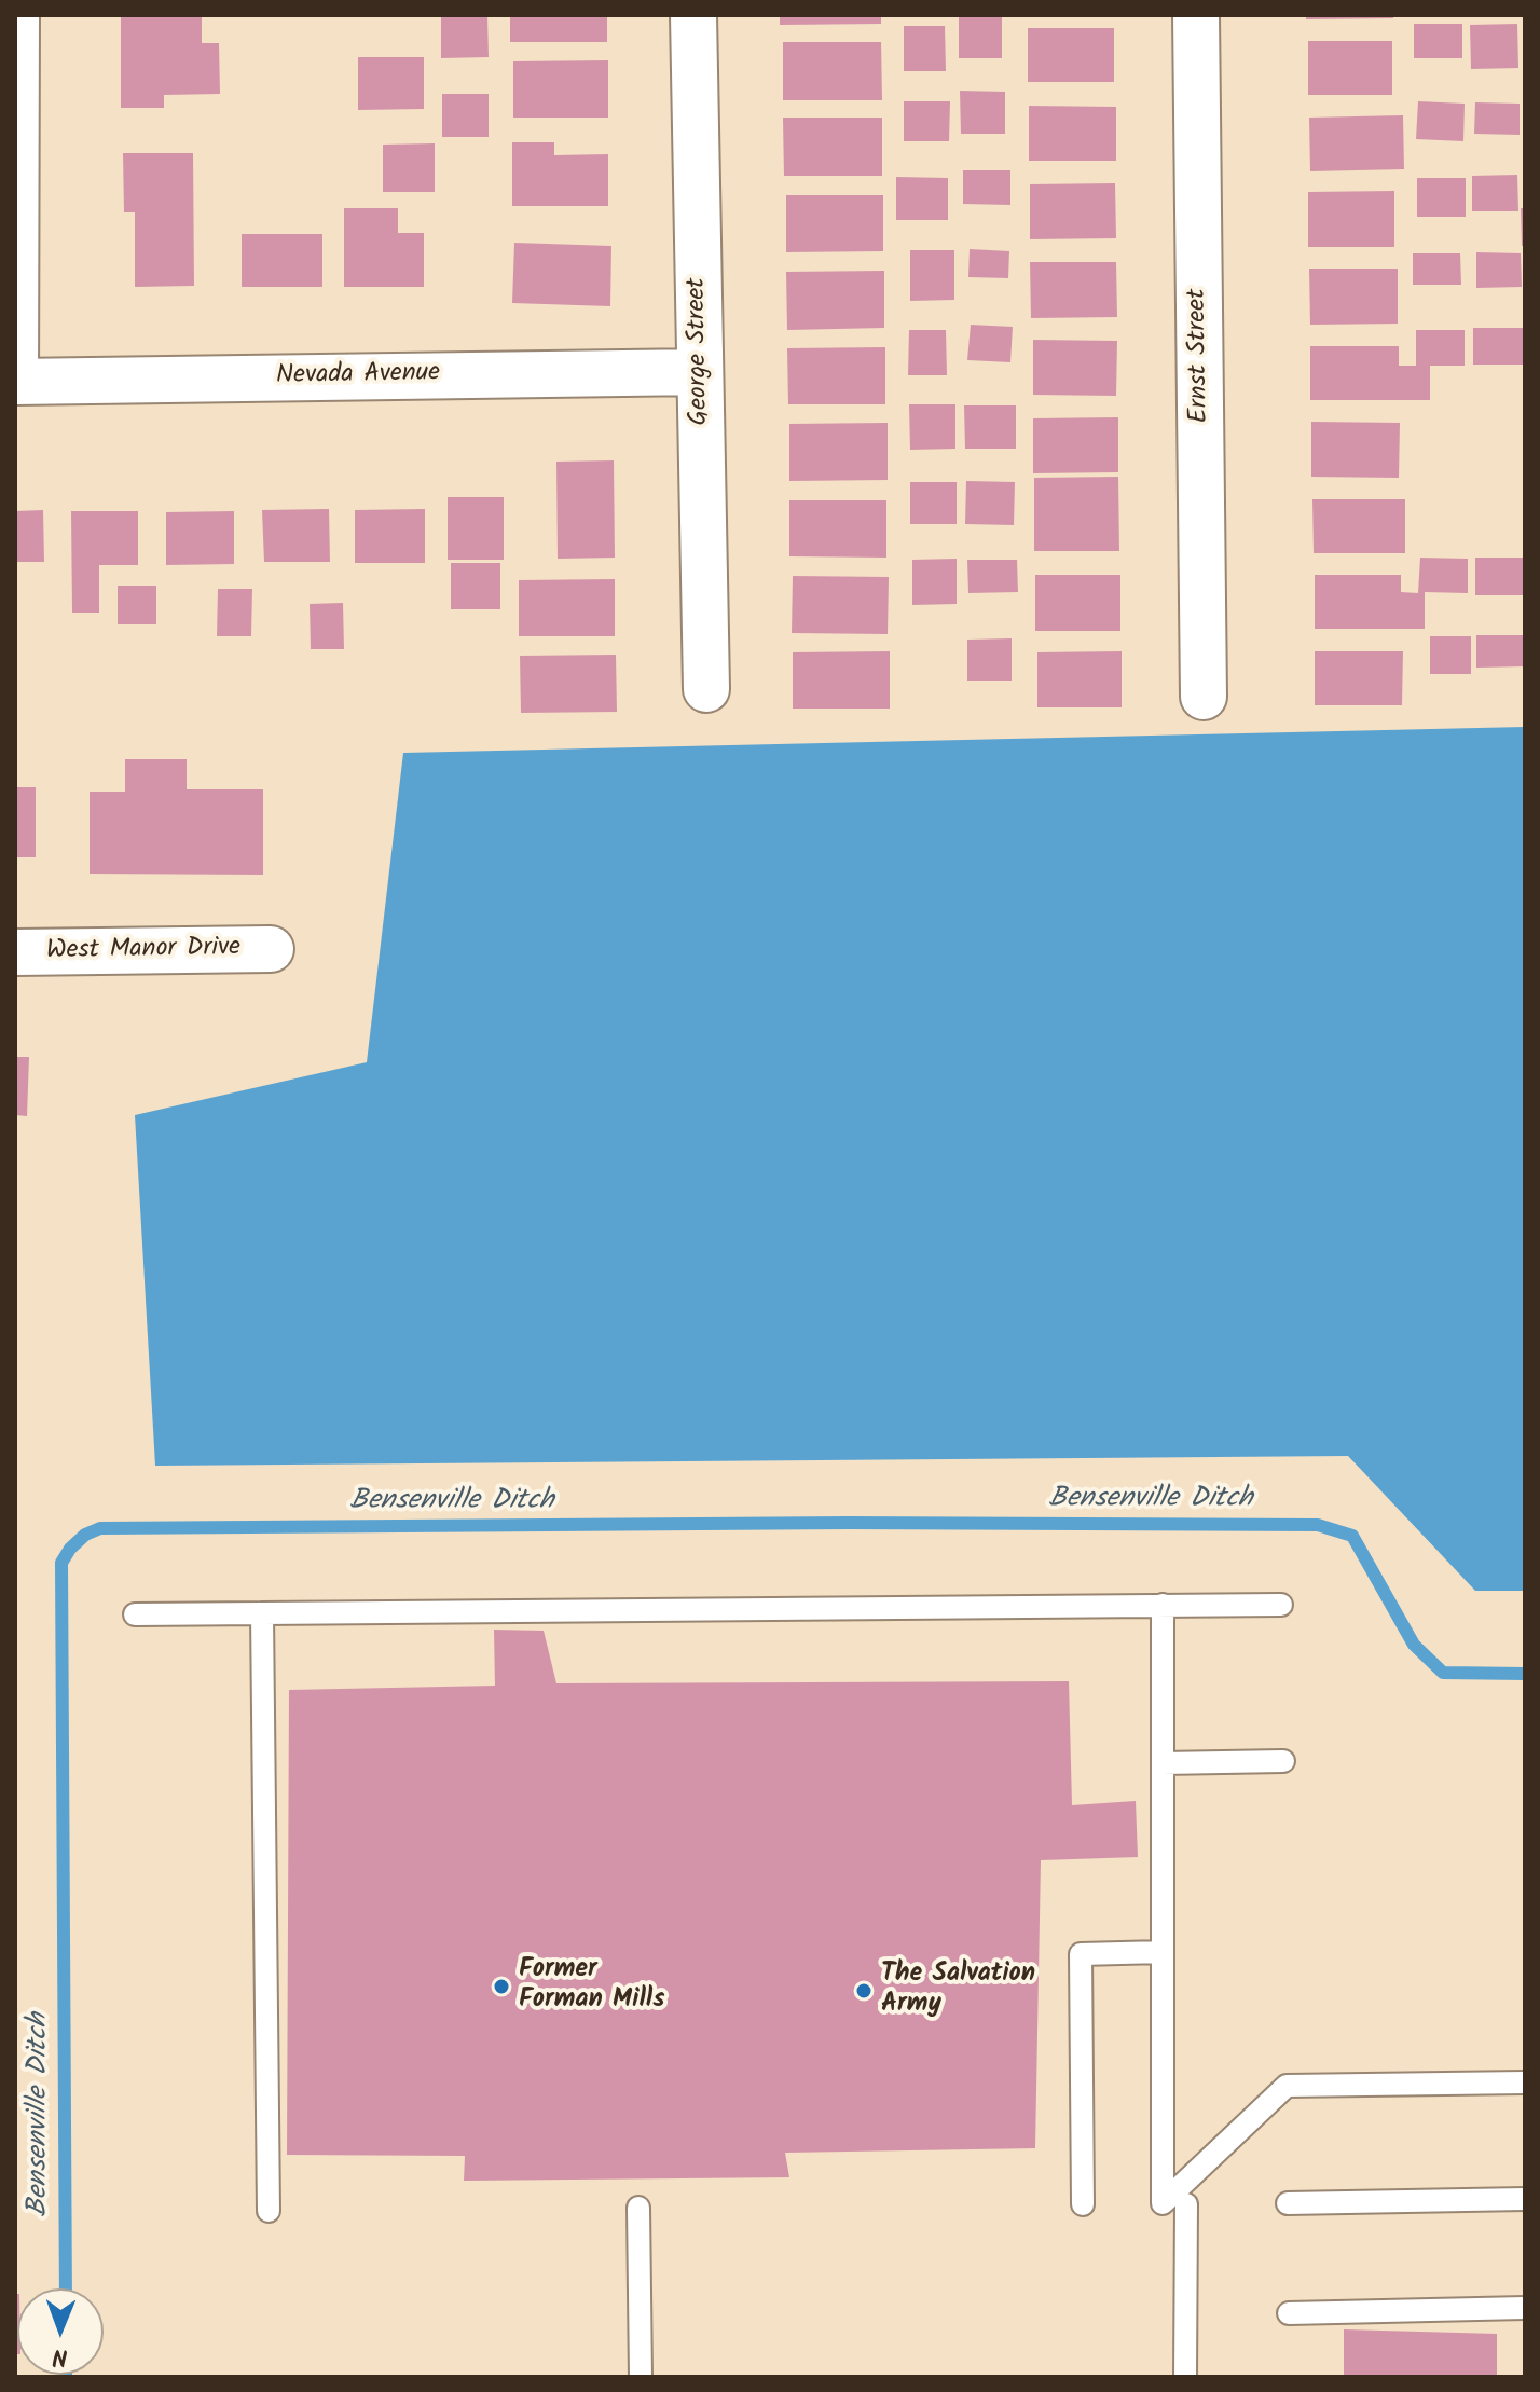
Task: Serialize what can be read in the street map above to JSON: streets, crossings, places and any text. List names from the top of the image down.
{
  "streets": {
    "street": [
      "George Street",
      "Ernst Street",
      "Nevada Avenue",
      "West Manor Drive"
    ]
  },
  "crossings": [
    ["George Street", "Nevada Avenue"]
  ],
  "water": ["Bensenville Ditch"],
  "places": ["Former Forman Mills", "The Salvation Army"],
  "north": "bottom"
}
